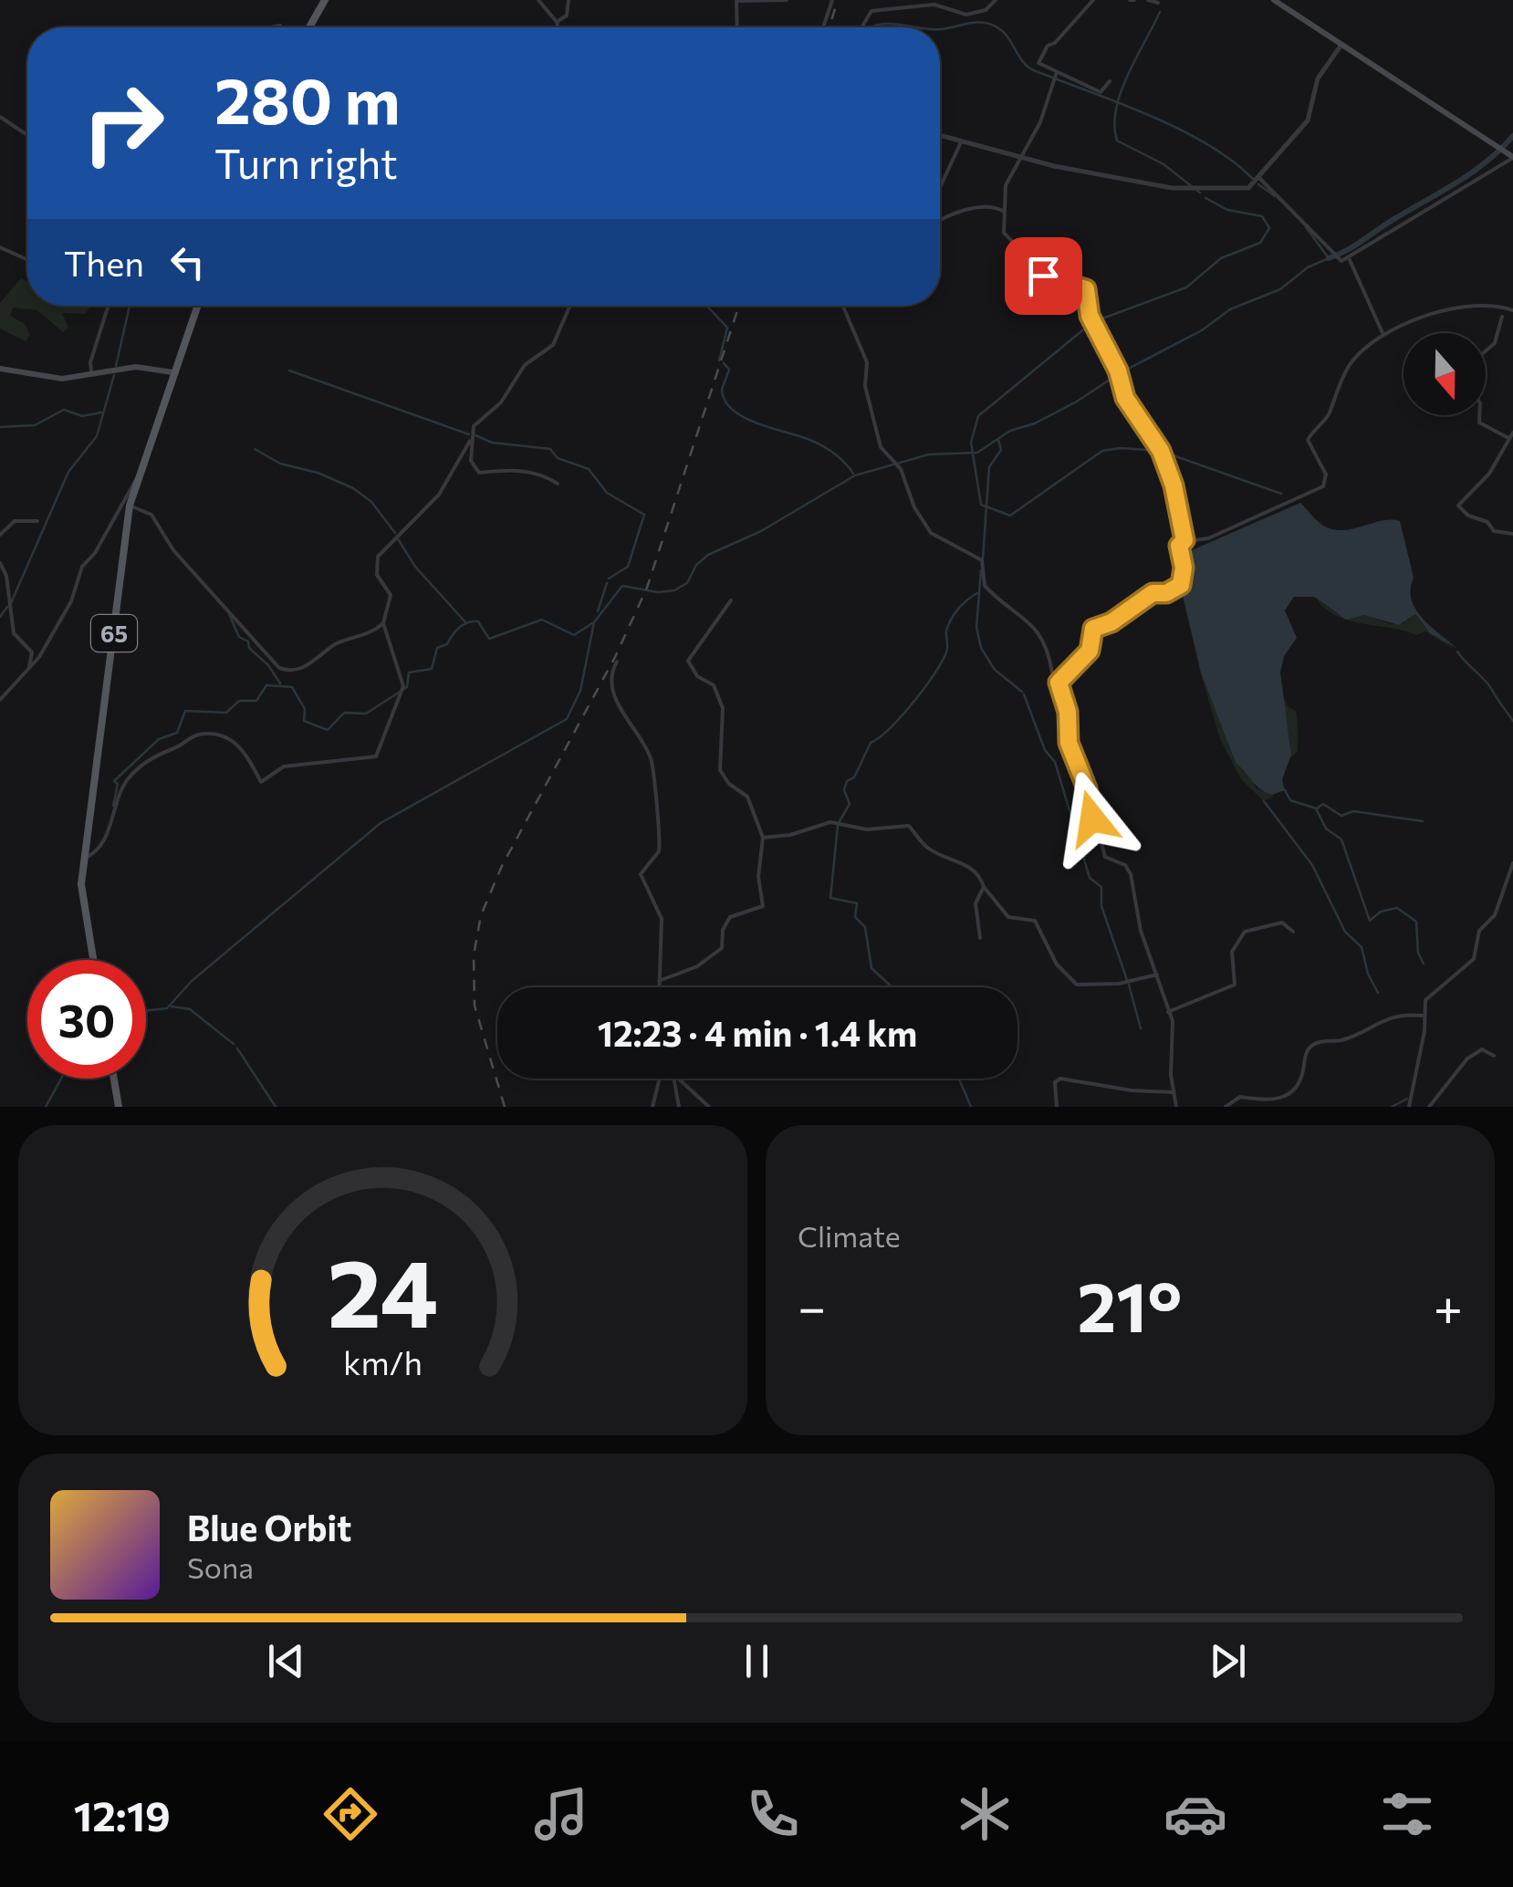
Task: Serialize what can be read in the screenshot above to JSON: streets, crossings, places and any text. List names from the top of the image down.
{
  "streets": {
    "main road": ["65"]
  },
  "north": "bottom",
  "page": {
    "turn": ["280 m", "Turn right"],
    "then": "Then",
    "limit": "30",
    "trip": "12:23 · 4 min · 1.4 km",
    "tile": "Climate",
    "heat": ["−", "21°", "+"],
    "song": ["Blue Orbit", "Sona"],
    "tabs": "12:19",
    "gauge": ["24", "km/h"]
  }
}
